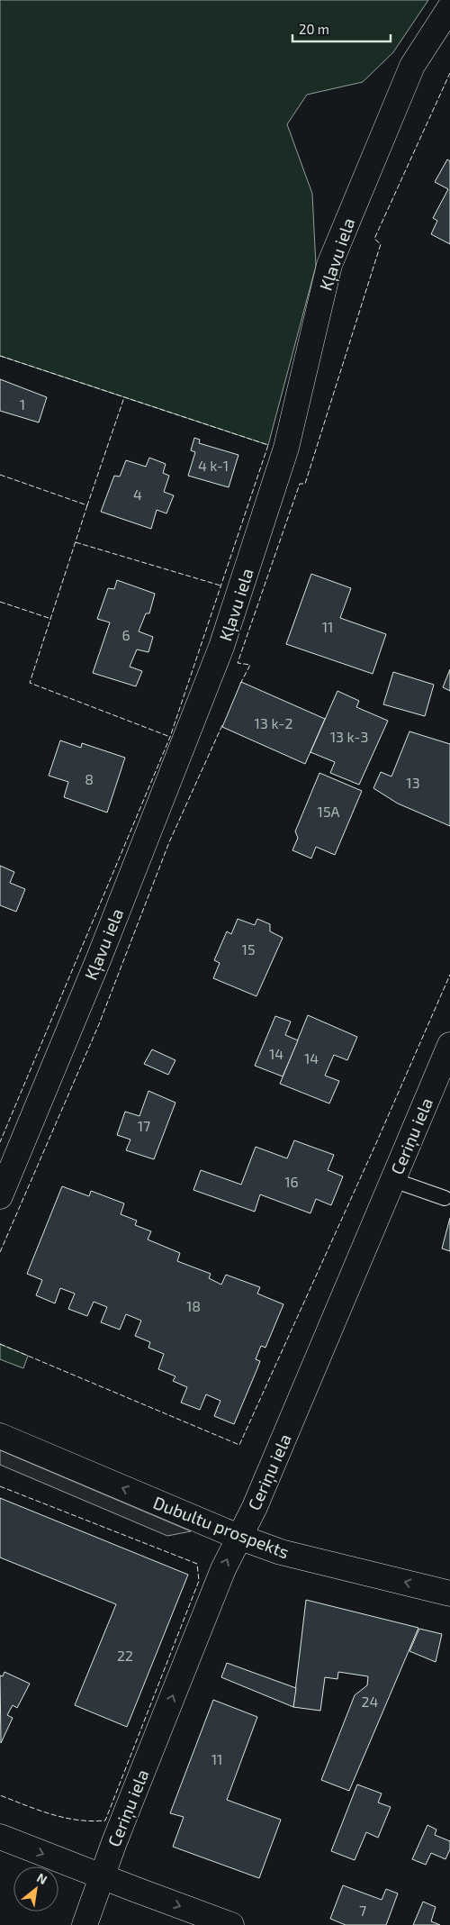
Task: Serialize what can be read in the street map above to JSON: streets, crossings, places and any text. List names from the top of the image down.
{
  "streets": {
    "street": ["Kļavu iela", "Ceriņu iela", "Dubultu prospekts"]
  },
  "crossings": [
    ["Ceriņu iela", "Dubultu prospekts"]
  ],
  "one_way": ["Ceriņu iela", "Dubultu prospekts"],
  "house_numbers": [
    "1",
    "4 k-1",
    "4",
    "11",
    "6",
    "13 k-2",
    "13 k-3",
    "8",
    "13",
    "15A",
    "15",
    "14",
    "14",
    "17",
    "16",
    "18",
    "22",
    "24",
    "11",
    "7"
  ],
  "scale_bar": "20 m",
  "north": "top right"
}
